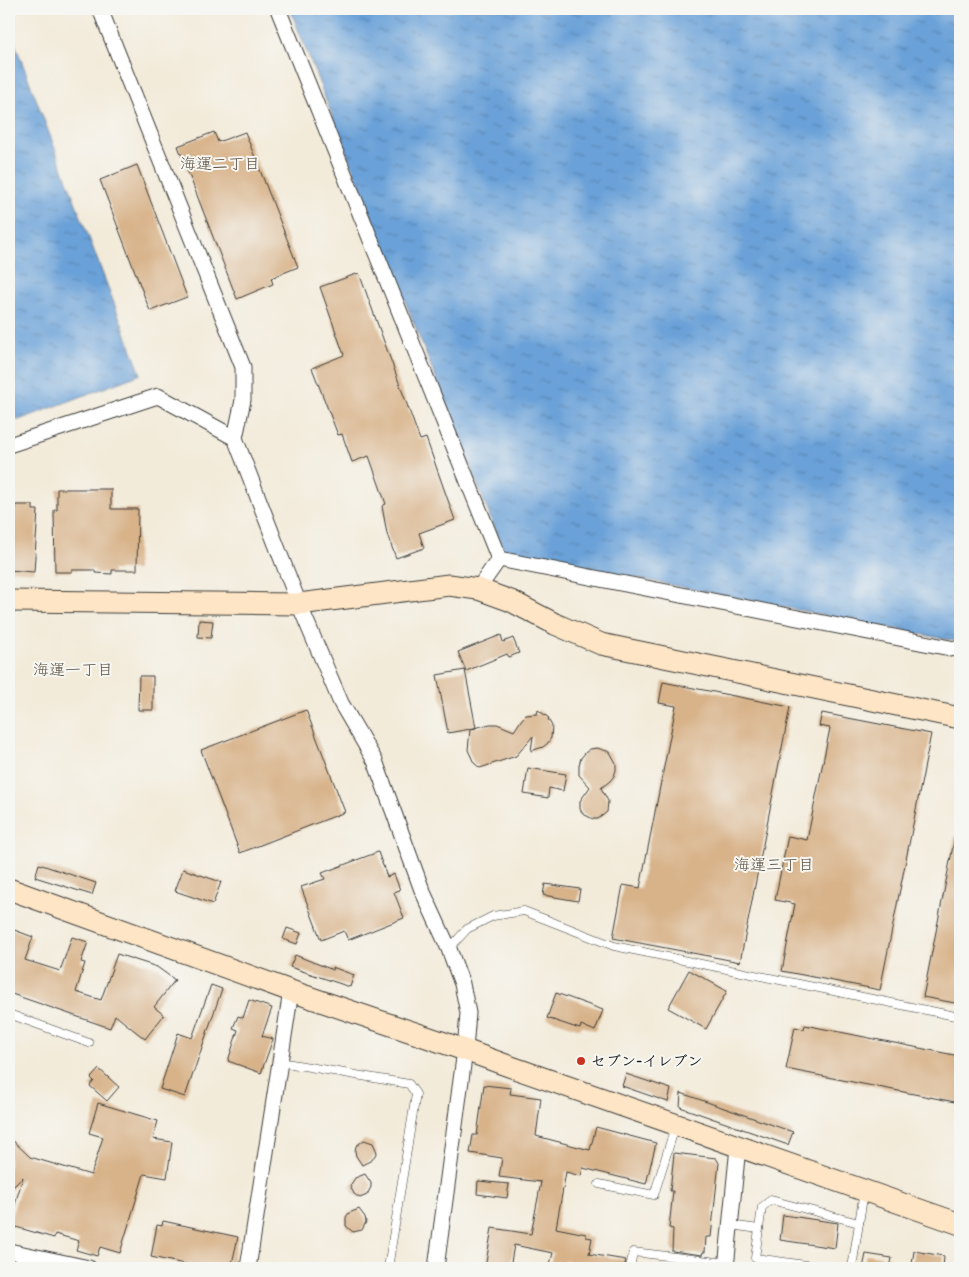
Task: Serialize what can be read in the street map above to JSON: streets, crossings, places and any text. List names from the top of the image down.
{
  "districts": ["海運二丁目", "海運一丁目", "海運三丁目"],
  "places": ["セブン-イレブン"]
}
